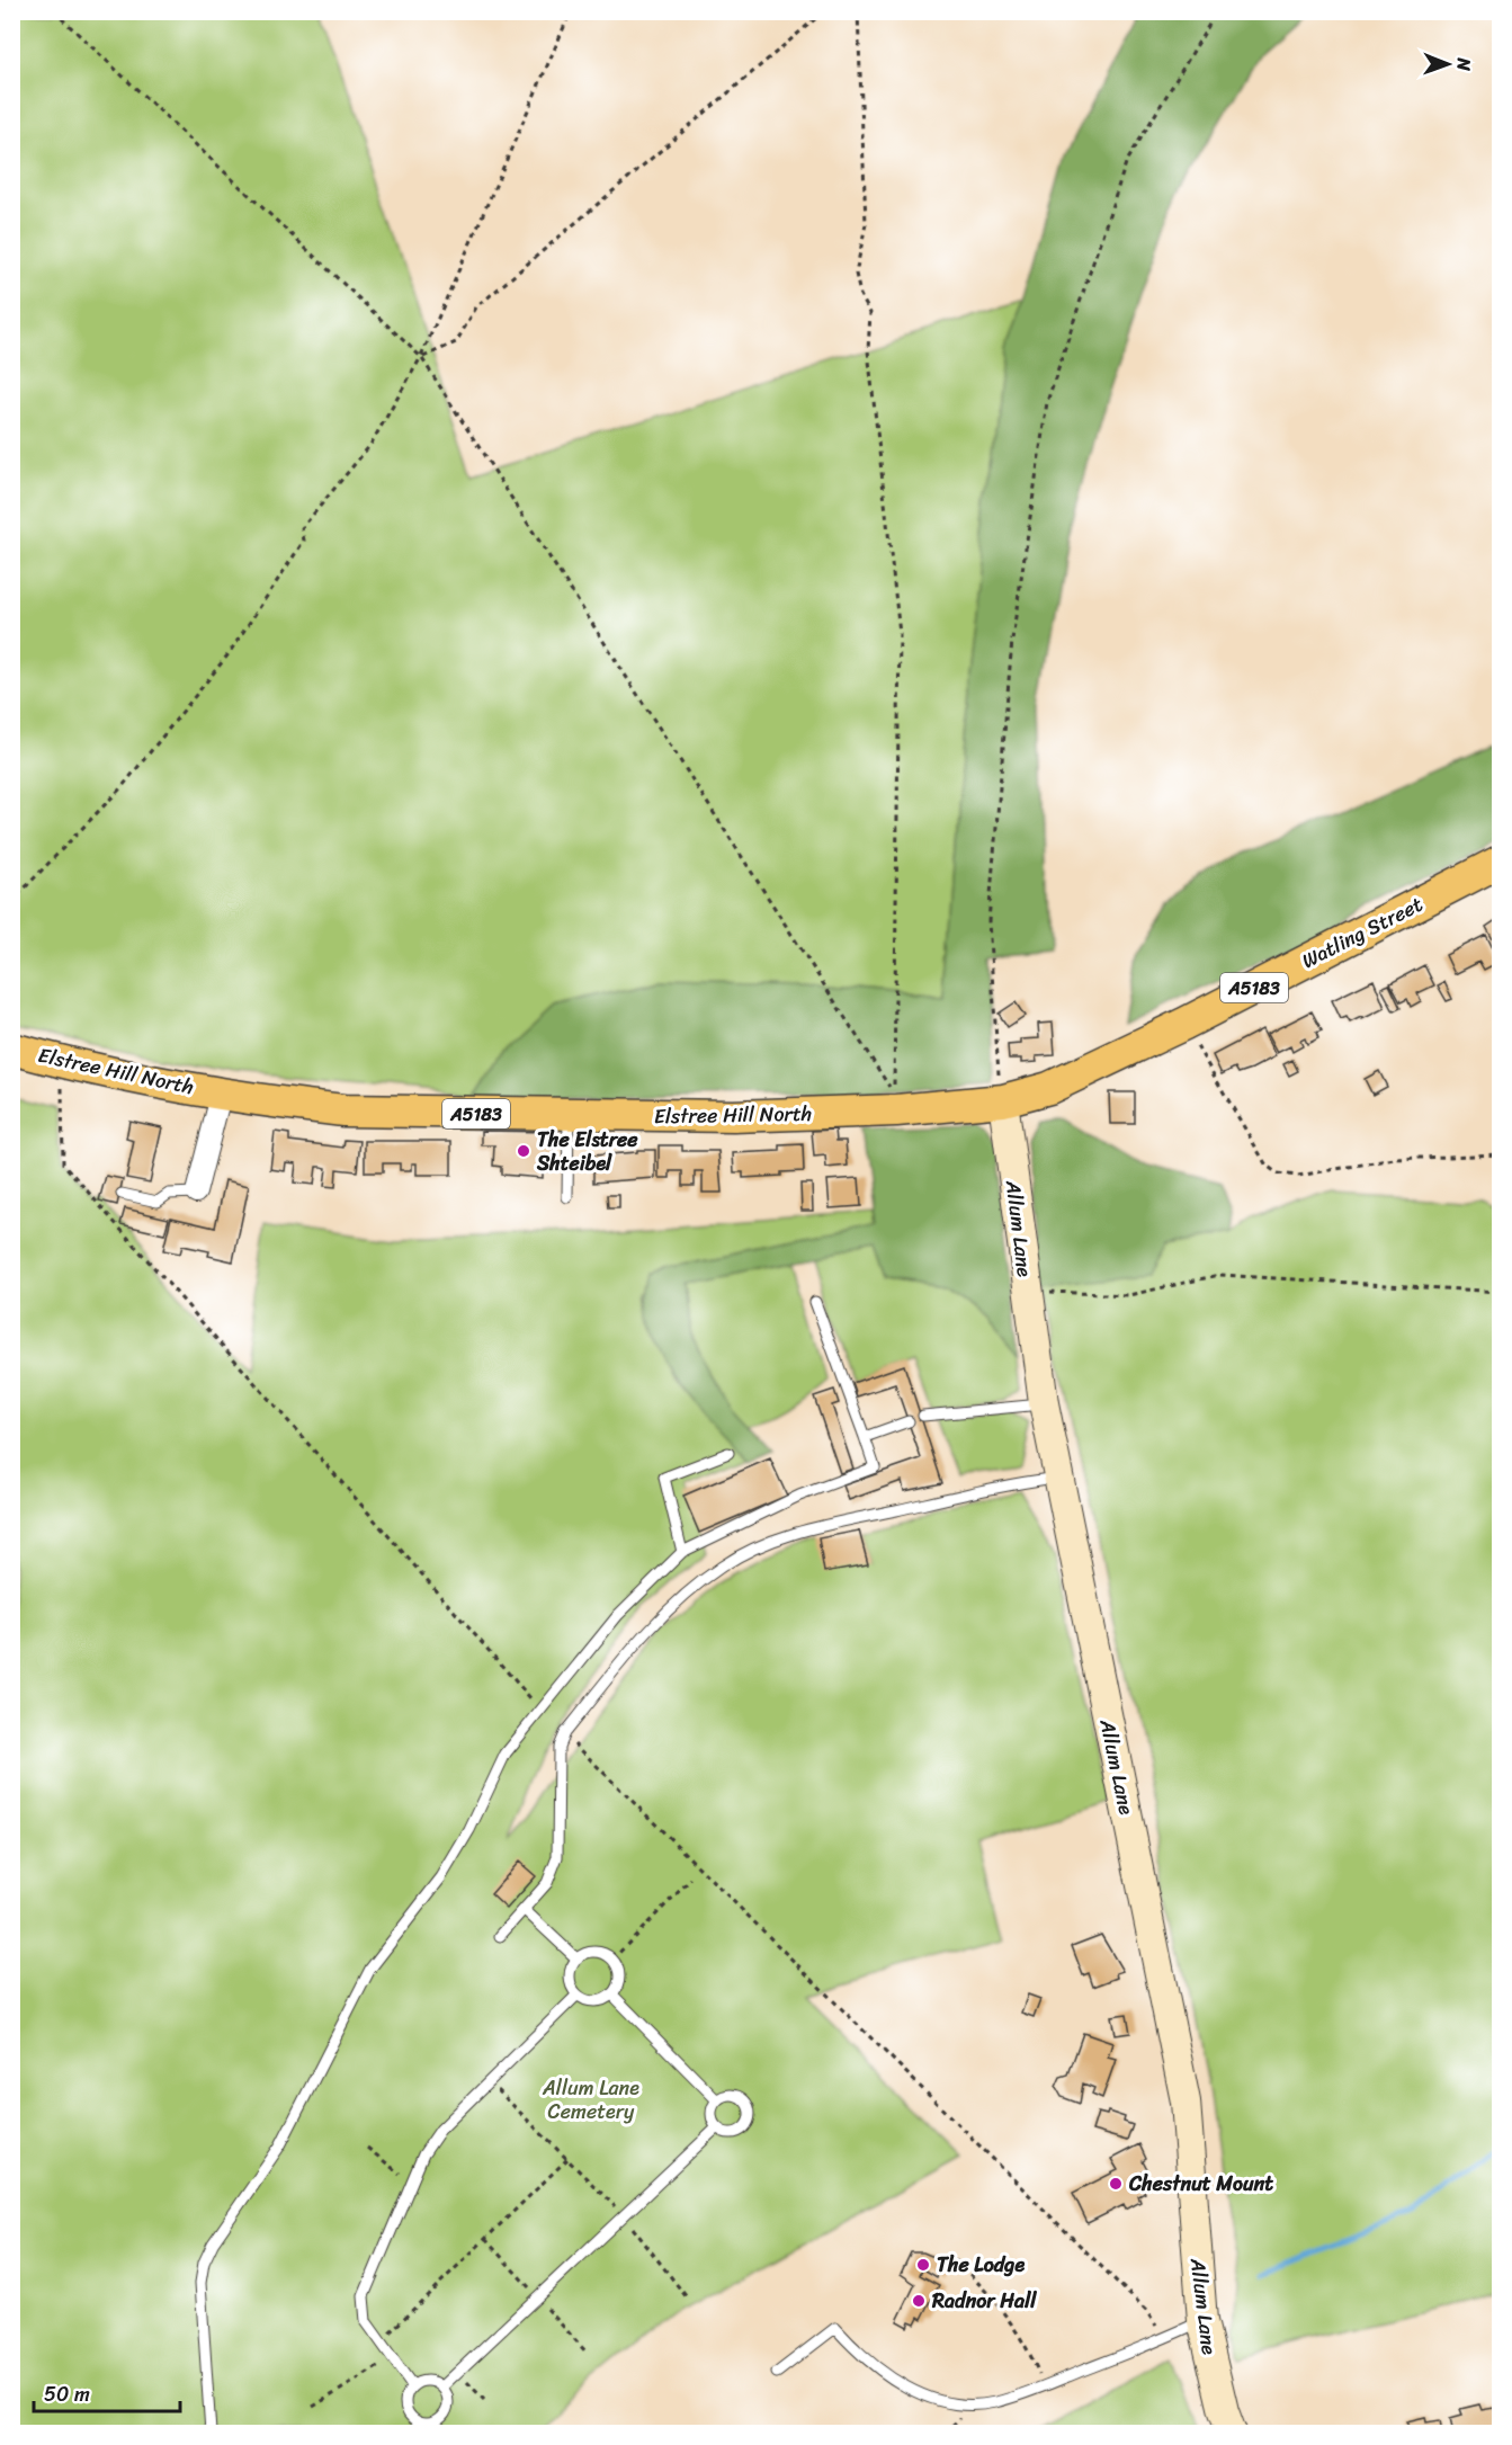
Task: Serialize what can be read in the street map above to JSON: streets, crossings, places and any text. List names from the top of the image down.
{
  "streets": {
    "main road": [
      "Watling Street",
      "A5183",
      "Elstree Hill North",
      "Allum Lane"
    ]
  },
  "crossings": [
    ["Watling Street", "Elstree Hill North"],
    ["Watling Street", "Allum Lane"],
    ["Elstree Hill North", "Allum Lane"]
  ],
  "parks": ["Allum Lane Cemetery"],
  "places": [
    "The Elstree Shteibel",
    "Chestnut Mount",
    "The Lodge",
    "Radnor Hall"
  ],
  "scale_bar": "50 m",
  "north": "right"
}
